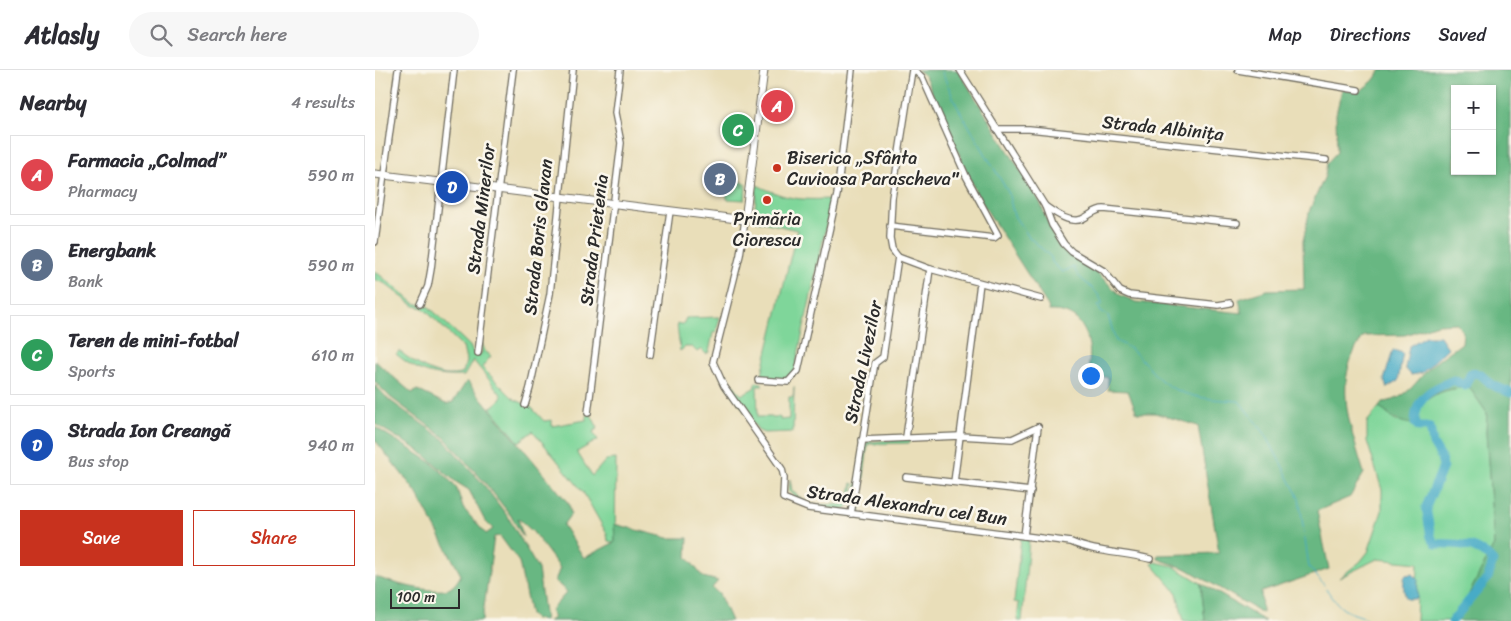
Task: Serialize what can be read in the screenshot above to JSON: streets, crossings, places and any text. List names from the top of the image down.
{
  "streets": {
    "street": [
      "Strada Albinița",
      "Strada Minerilor",
      "Strada Boris Glavan",
      "Strada Prietenia",
      "Strada Livezilor",
      "Strada Alexandru cel Bun"
    ]
  },
  "crossings": [
    ["Strada Livezilor", "Strada Alexandru cel Bun"]
  ],
  "places": ["Biserica „Sfânta Cuvioasa Parascheva\"", "Primăria Ciorescu"],
  "scale_bar": "100 m",
  "page": {
    "header": "Atlasly",
    "search": "Search here",
    "nav": ["Map", "Directions", "Saved"],
    "heading": ["Nearby", "4 results"],
    "map_buttons": ["+", "−"],
    "pins": [
      "A",
      "C",
      "B",
      "D"
    ],
    "list": [
      {
        "mark": "A",
        "name": "Farmacia „Colmad”",
        "note": "Pharmacy",
        "value": "590 m"
      },
      {
        "mark": "B",
        "name": "Energbank",
        "note": "Bank",
        "value": "590 m"
      },
      {
        "mark": "C",
        "name": "Teren de mini-fotbal",
        "note": "Sports",
        "value": "610 m"
      },
      {
        "mark": "D",
        "name": "Strada Ion Creangă",
        "note": "Bus stop",
        "value": "940 m"
      }
    ],
    "buttons": ["Save", "Share"],
    "scale": "100 m"
  }
}
